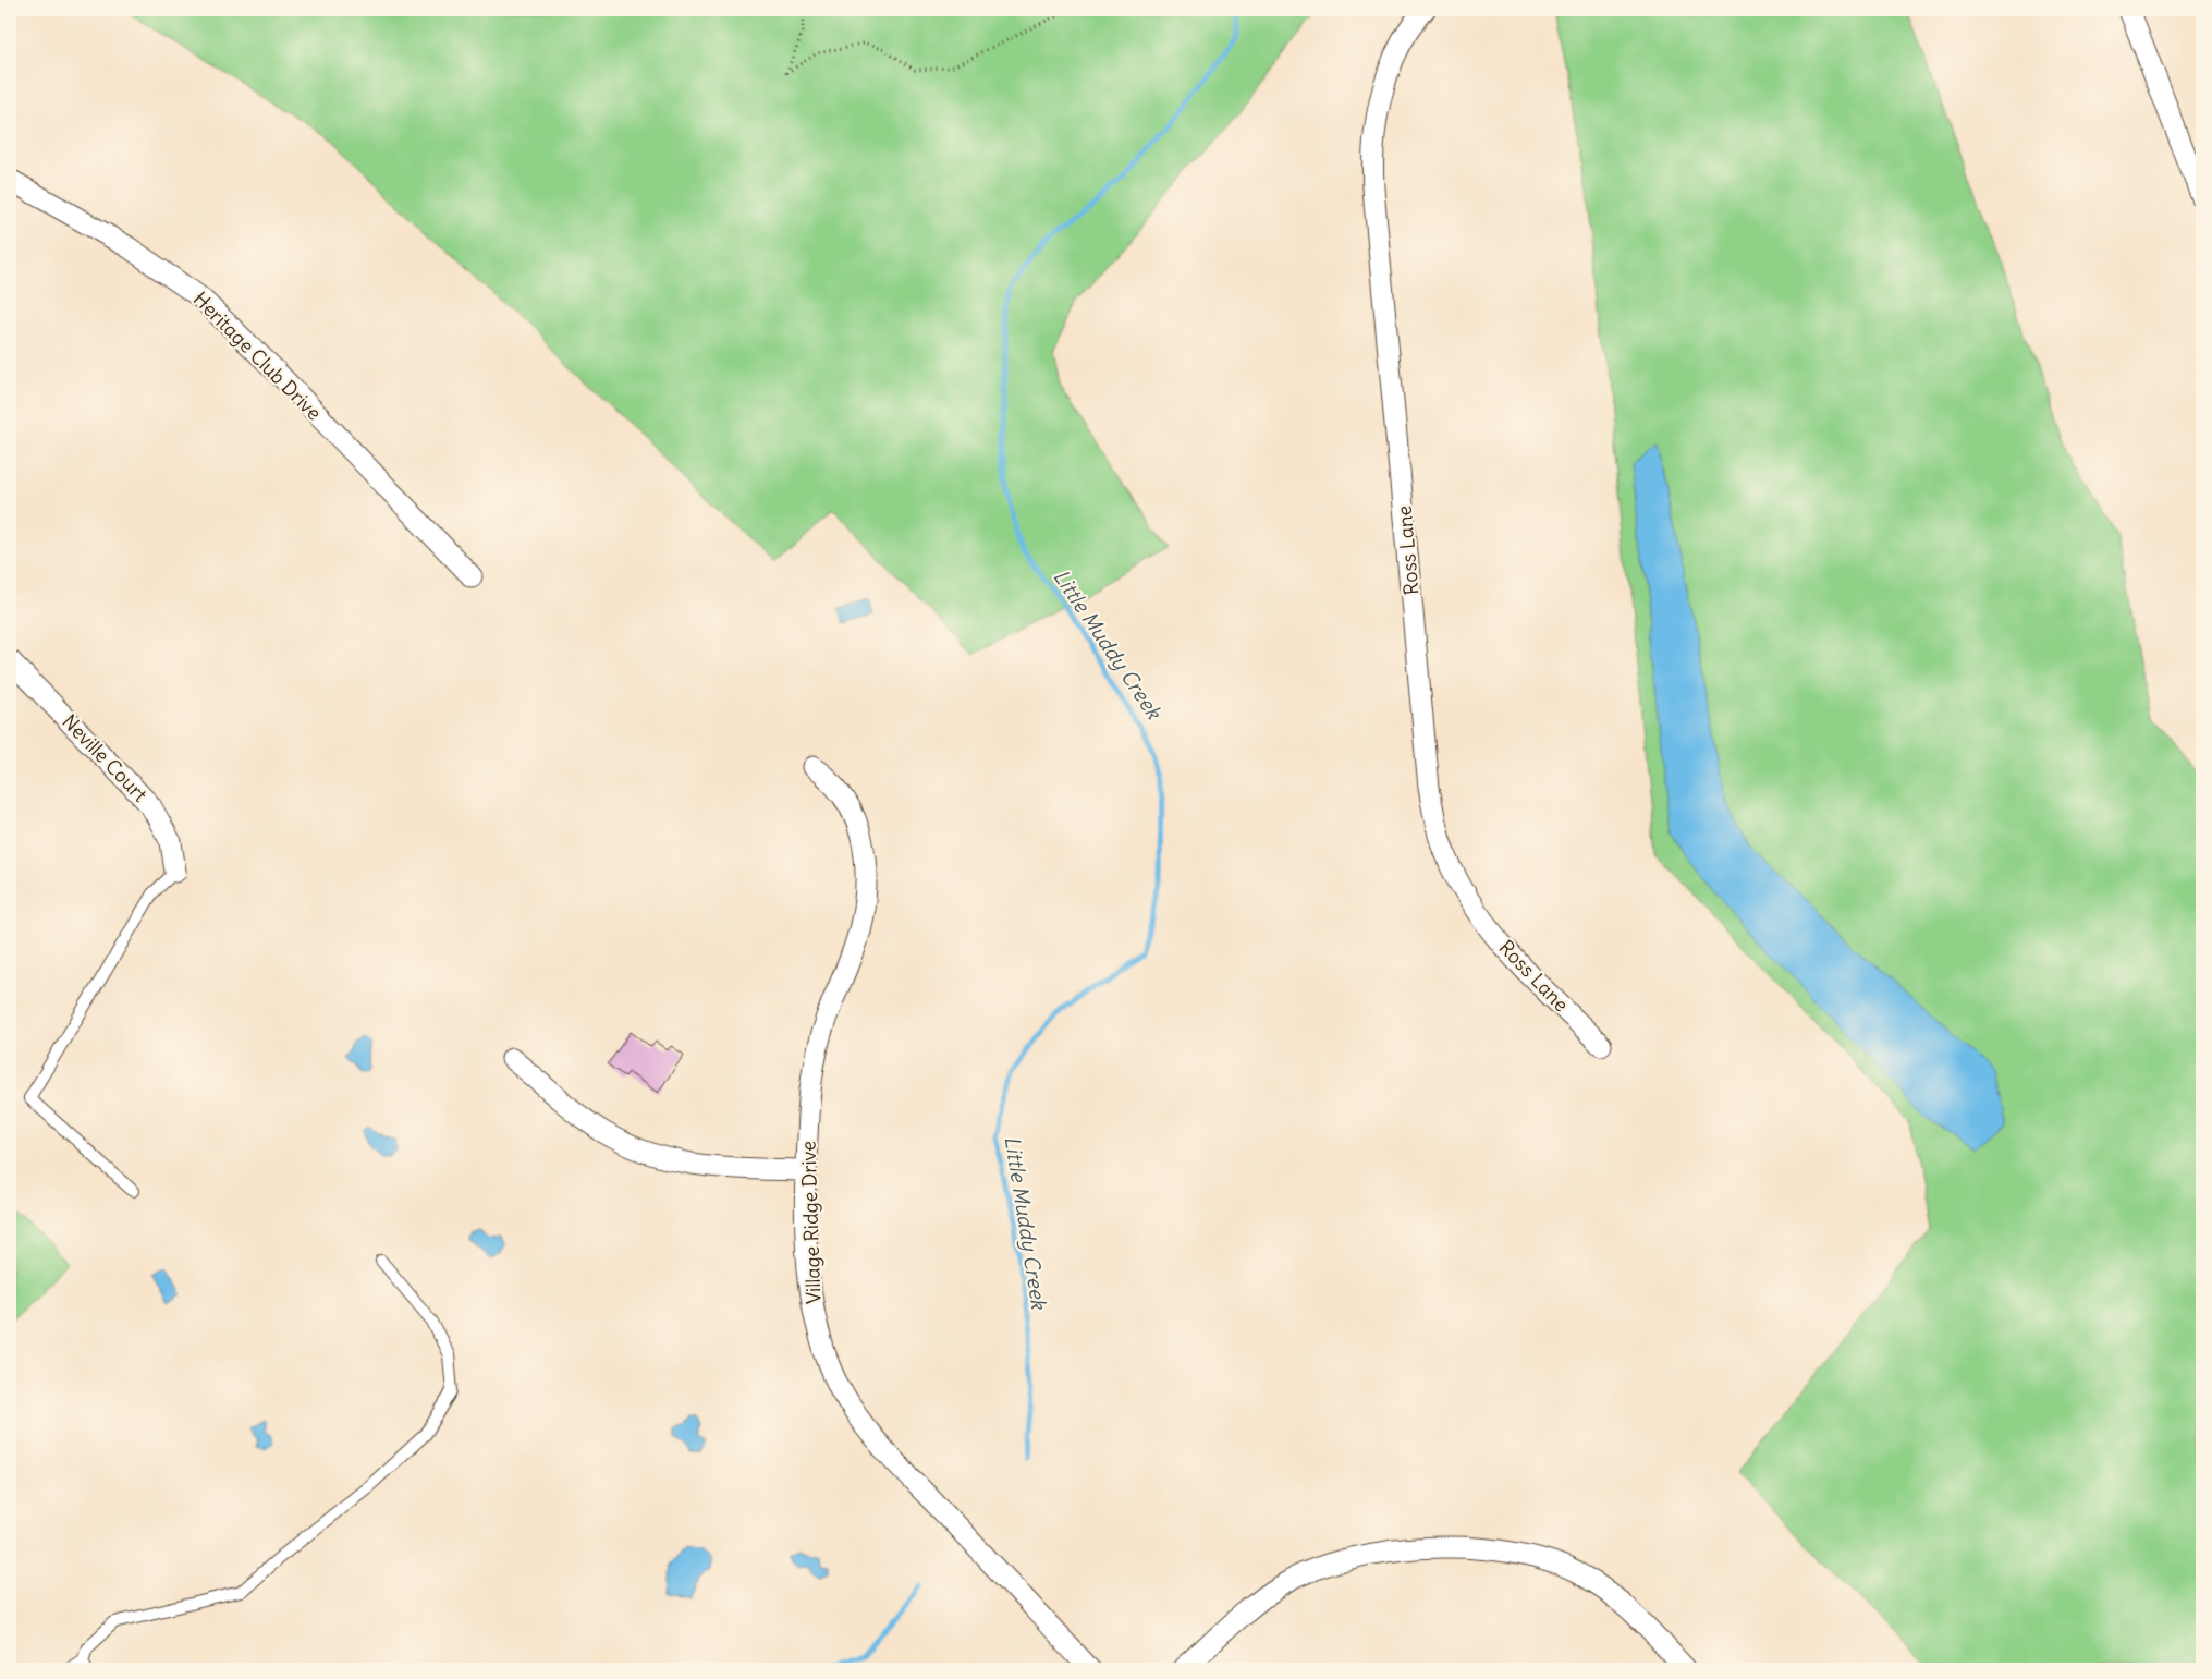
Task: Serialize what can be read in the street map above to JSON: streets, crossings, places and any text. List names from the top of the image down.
{
  "streets": {
    "street": [
      "Heritage Club Drive",
      "Ross Lane",
      "Neville Court",
      "Village Ridge Drive"
    ]
  },
  "water": ["Little Muddy Creek"]
}
